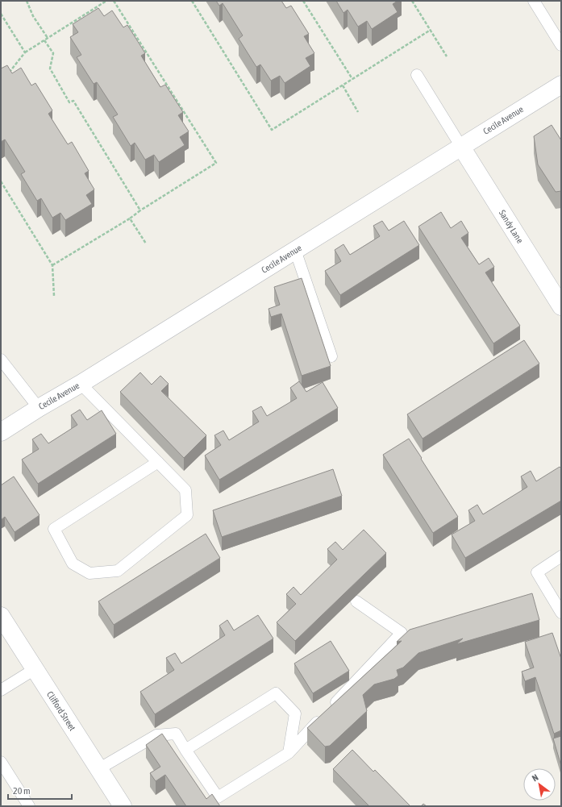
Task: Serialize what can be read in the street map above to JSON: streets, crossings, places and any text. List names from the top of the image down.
{
  "streets": {
    "street": ["Cecile Avenue", "Sandy Lane", "Clifford Street"]
  },
  "crossings": [
    ["Cecile Avenue", "Sandy Lane"]
  ],
  "scale_bar": "20 m",
  "north": "top left"
}
